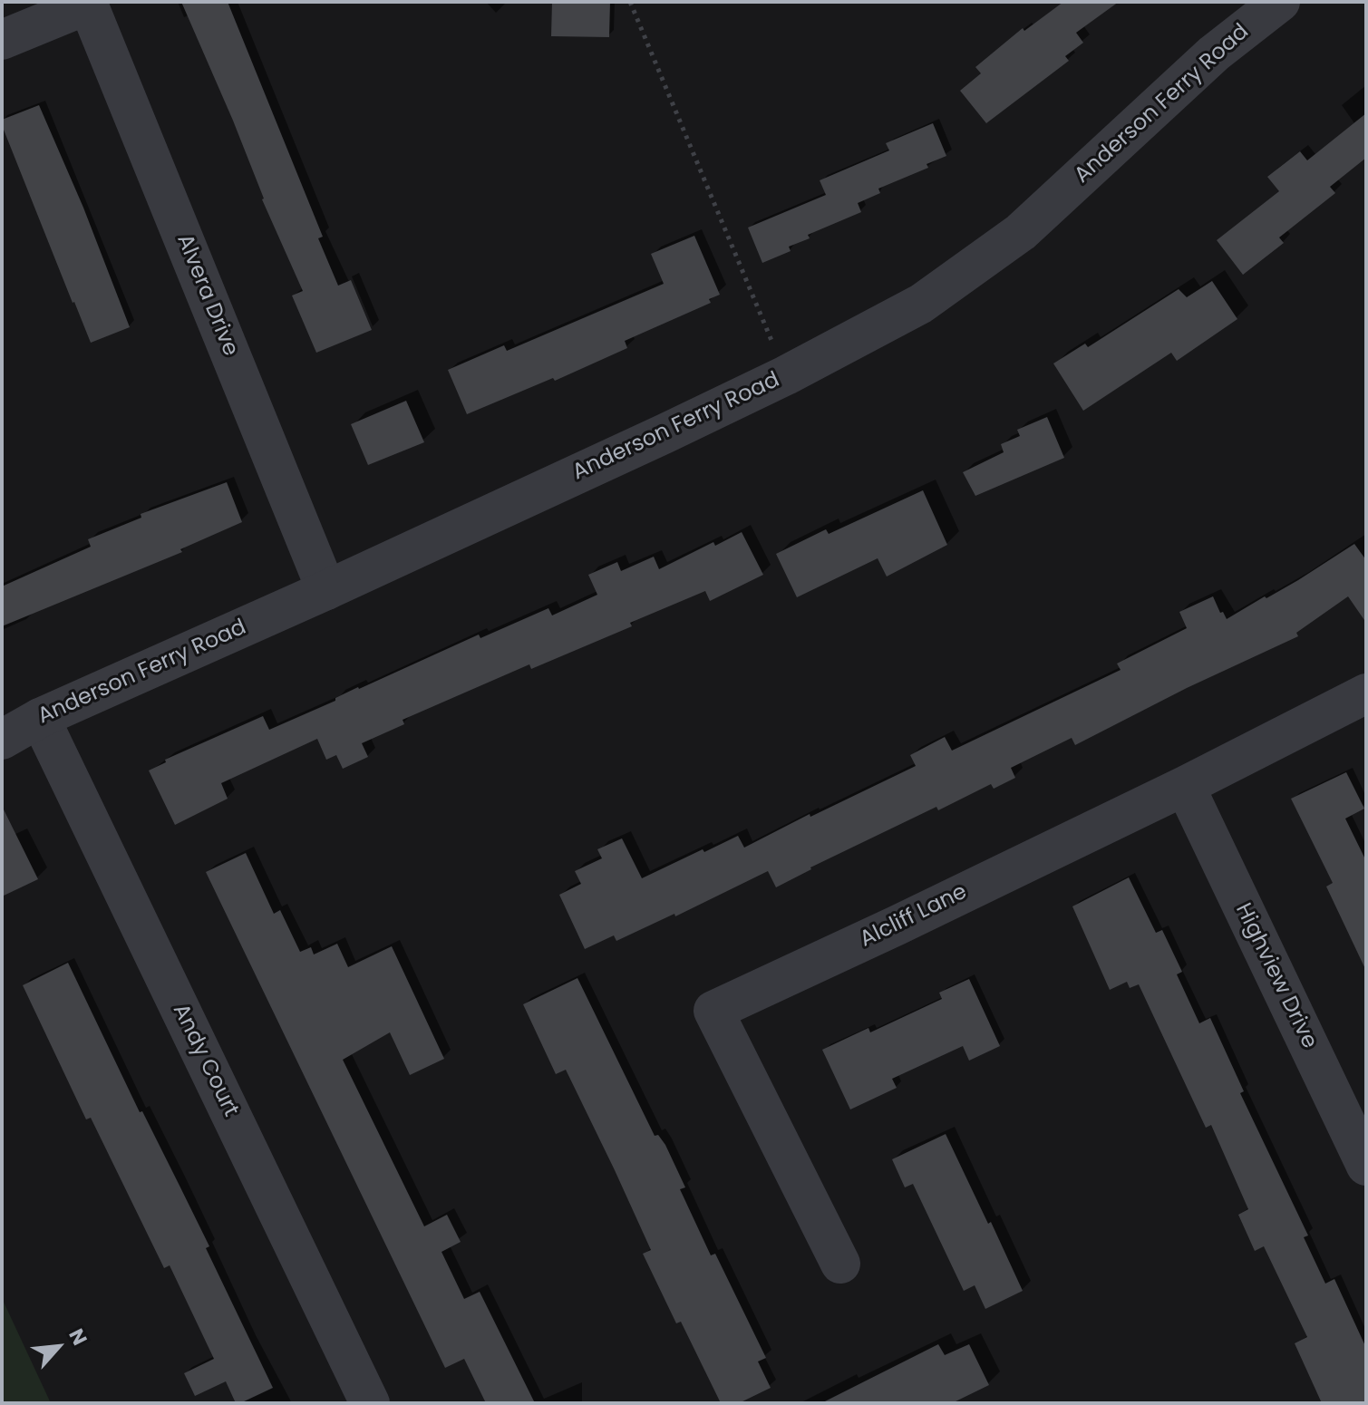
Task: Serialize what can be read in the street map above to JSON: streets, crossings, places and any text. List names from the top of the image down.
{
  "streets": {
    "street": [
      "Anderson Ferry Road",
      "Alvera Drive",
      "Alcliff Lane",
      "Highview Drive",
      "Andy Court"
    ]
  },
  "crossings": [
    ["Anderson Ferry Road", "Alvera Drive"],
    ["Anderson Ferry Road", "Andy Court"],
    ["Alcliff Lane", "Highview Drive"]
  ],
  "north": "top right"
}
